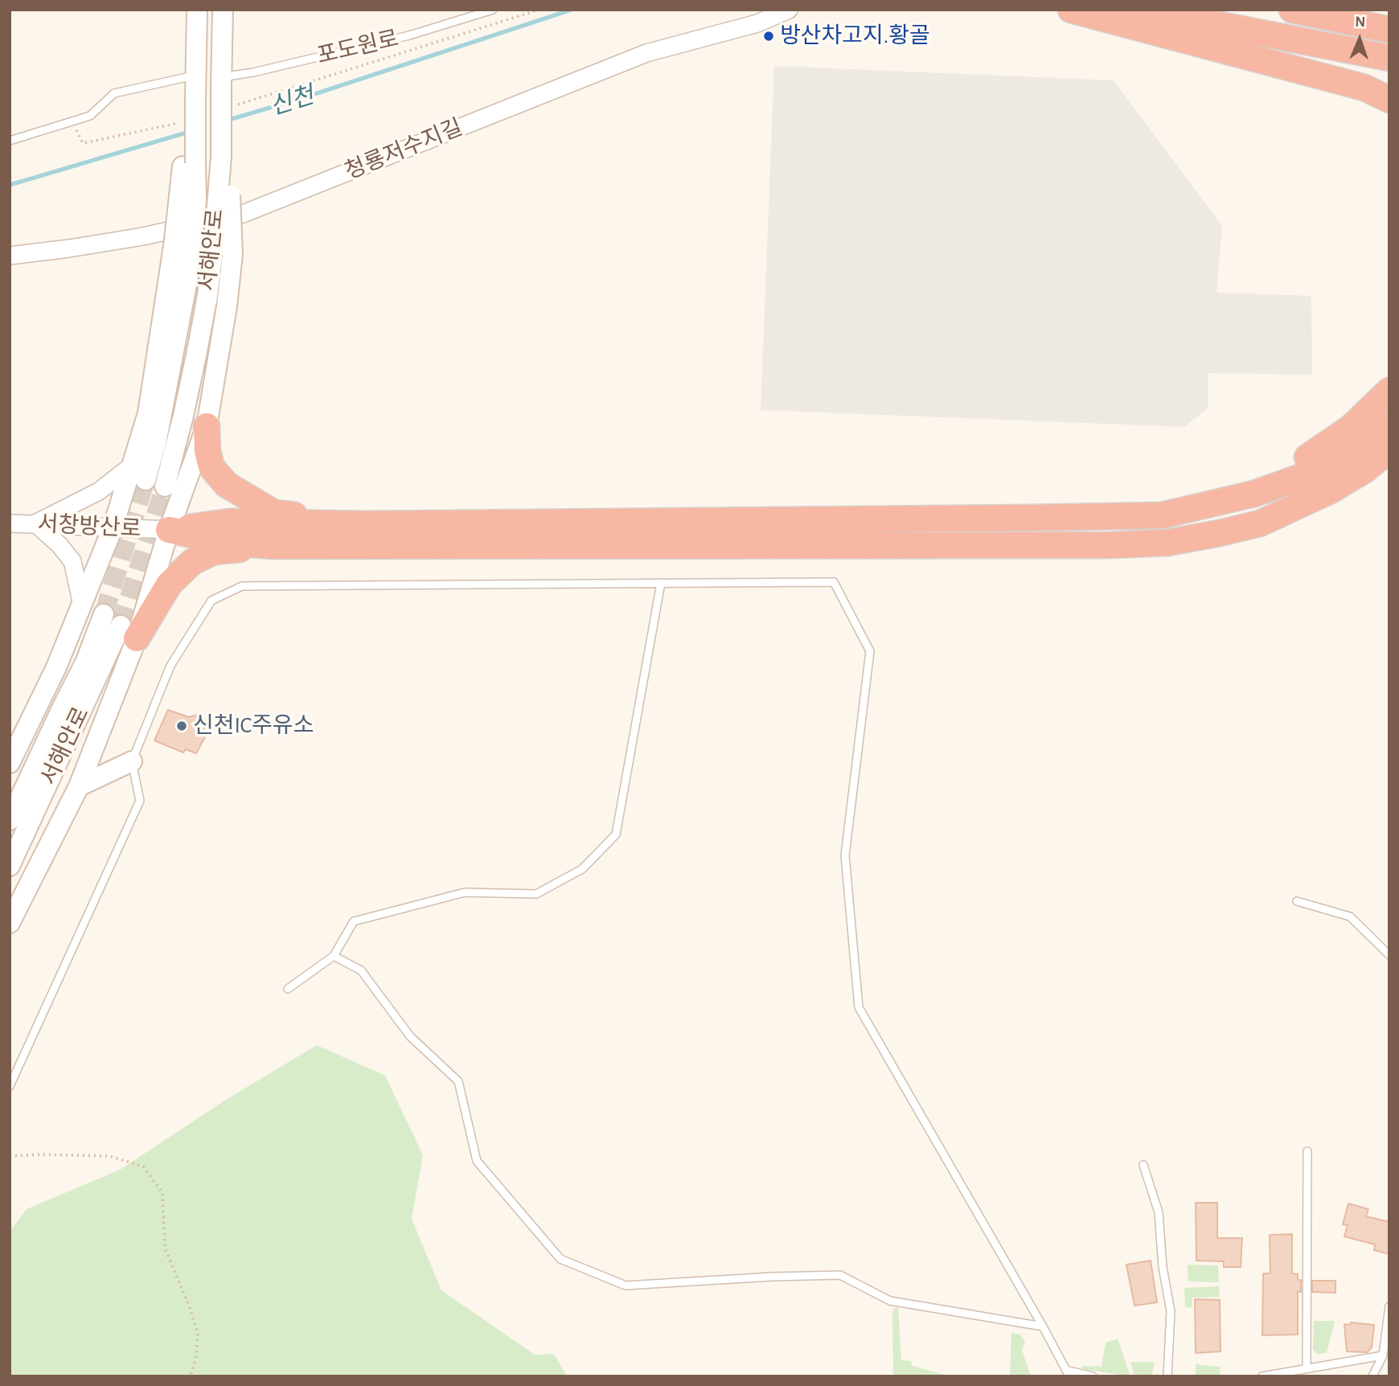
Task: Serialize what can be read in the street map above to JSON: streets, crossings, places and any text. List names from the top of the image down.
{
  "streets": {
    "main road": ["서해안로"],
    "street": ["청룡저수지길", "서창방산로"],
    "lane": ["포도원로"]
  },
  "water": ["신천"],
  "places": ["방산차고지.황골", "신천IC주유소"],
  "north": "top"
}
